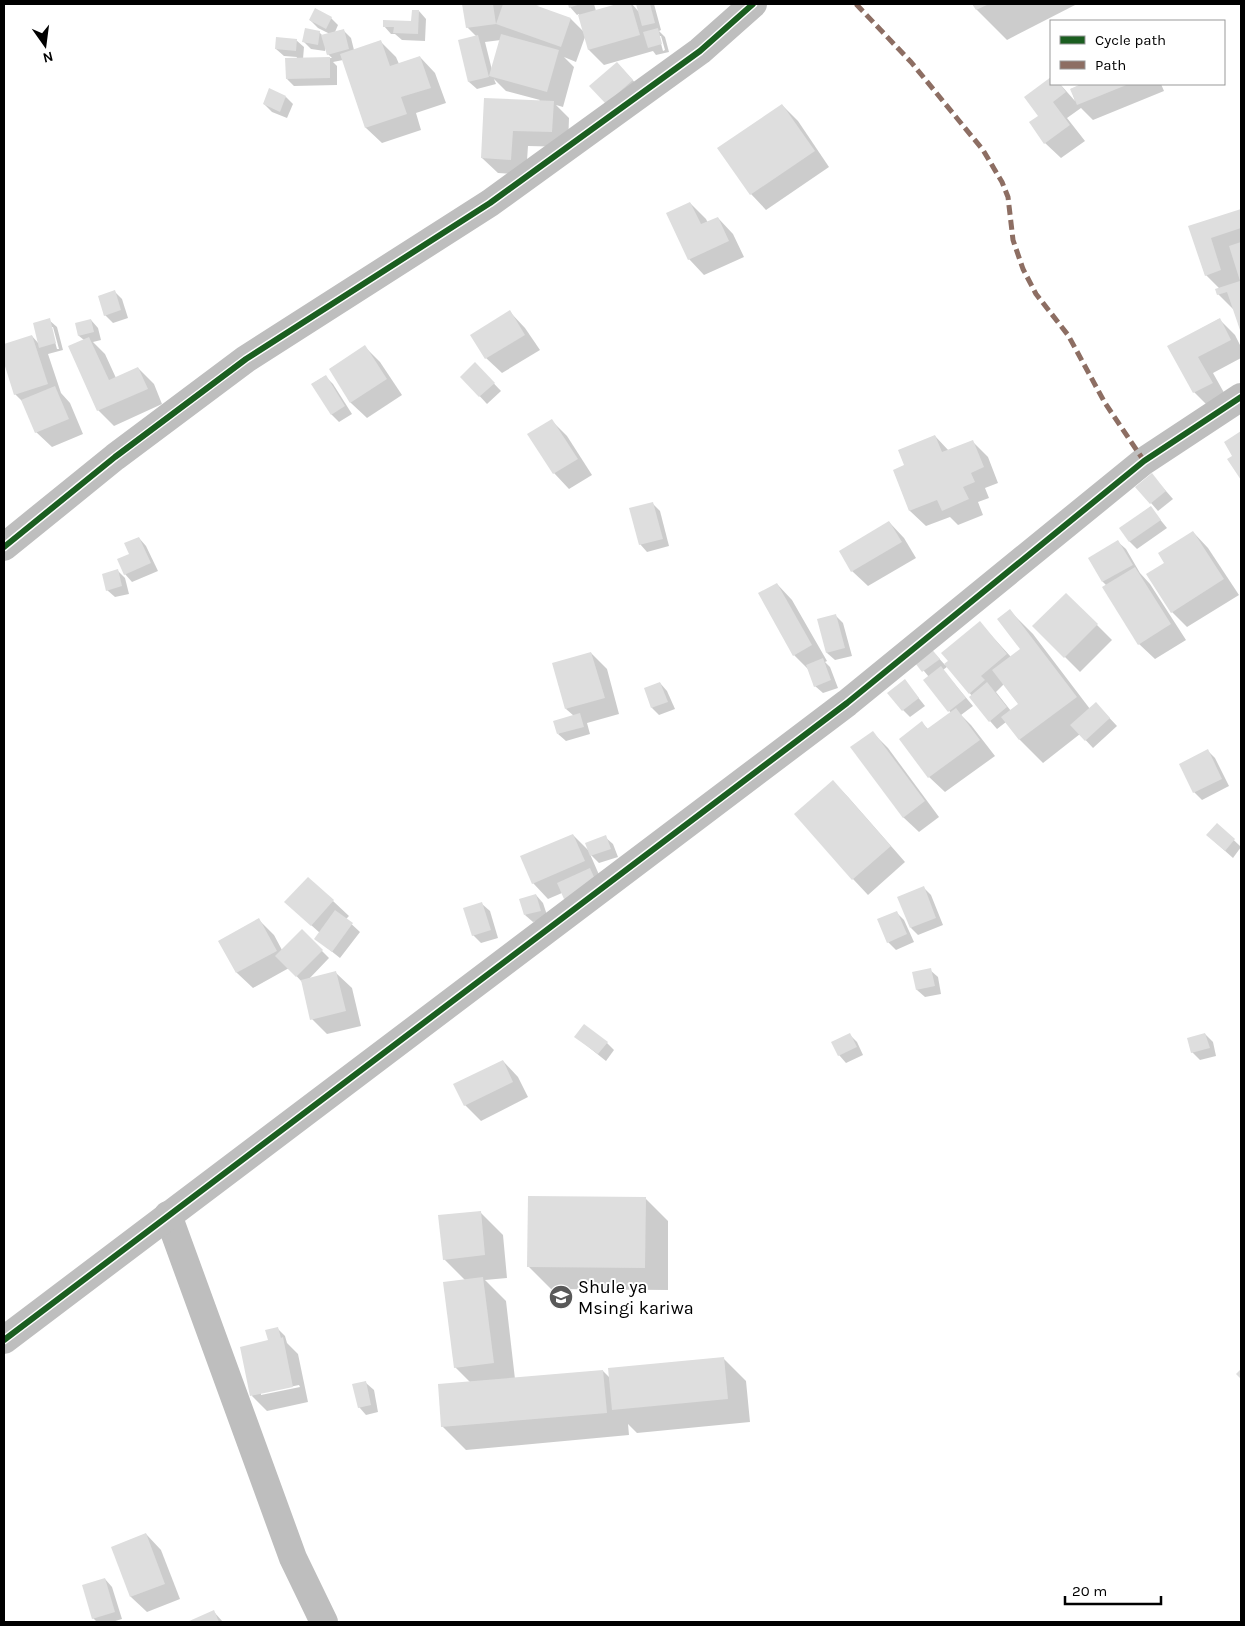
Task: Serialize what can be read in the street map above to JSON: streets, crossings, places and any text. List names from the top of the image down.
{
  "places": {
    "school or university": ["Shule ya Msingi kariwa"]
  },
  "legend": ["Cycle path", "Path"],
  "scale_bar": "20 m",
  "north": "bottom"
}
